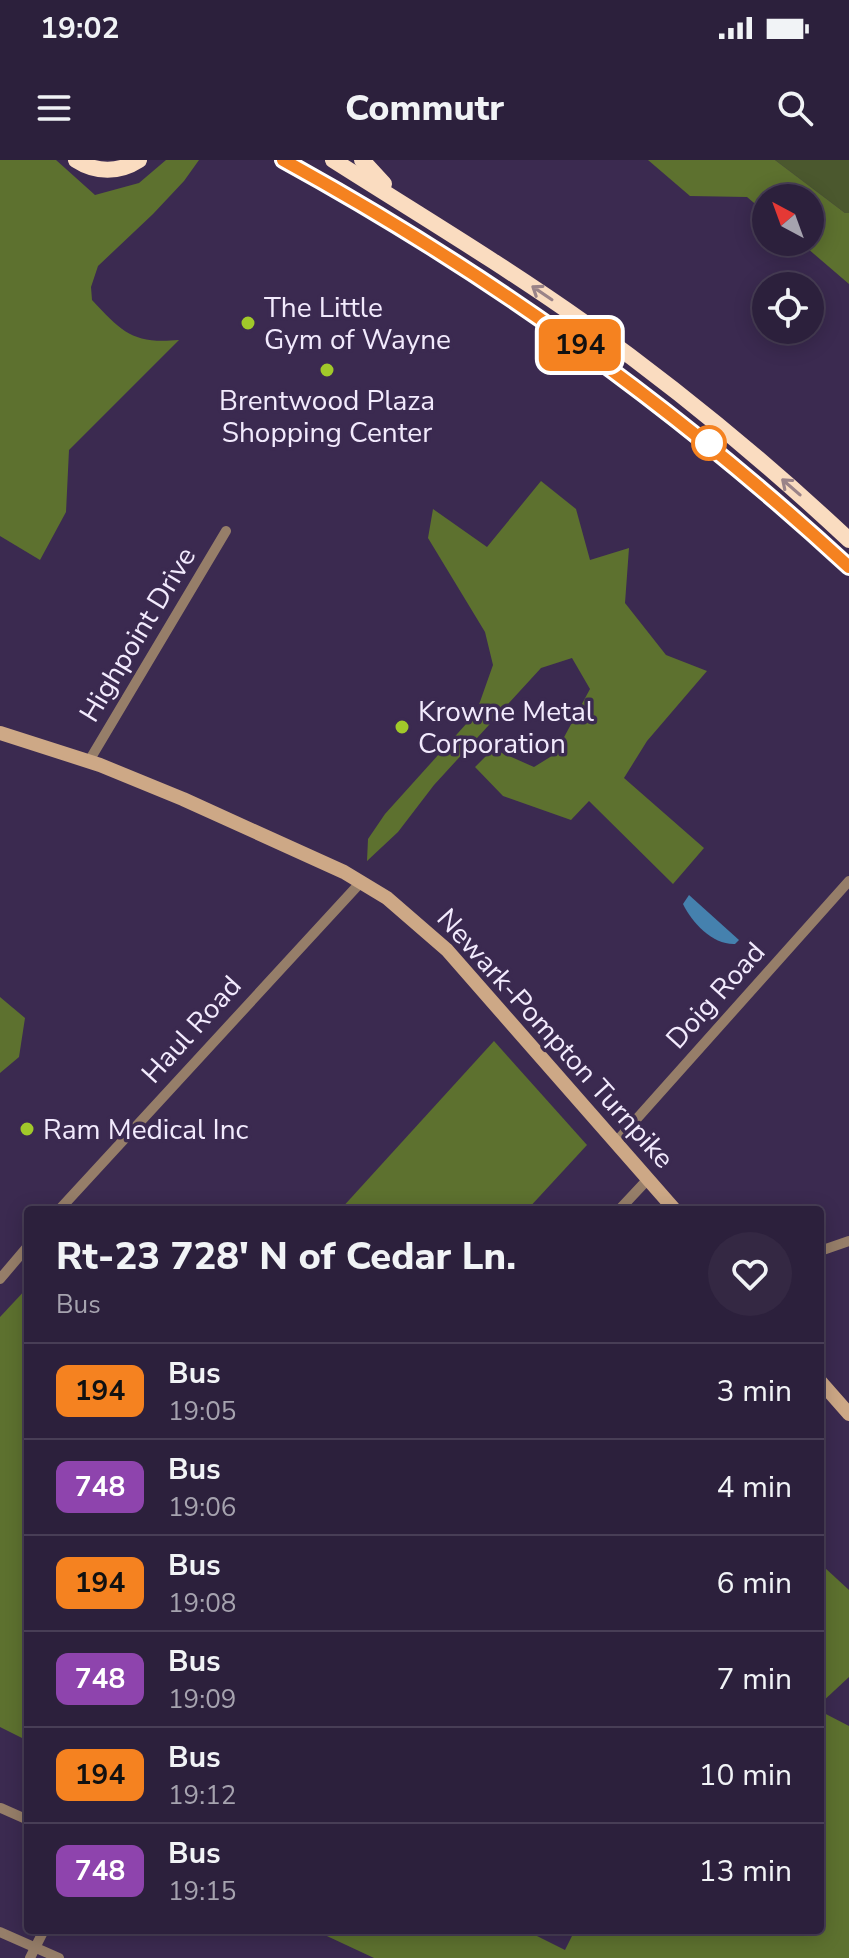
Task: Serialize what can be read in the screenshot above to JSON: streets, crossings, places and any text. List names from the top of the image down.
{
  "streets": {
    "main road": ["Newark-Pompton Turnpike"],
    "street": ["Highpoint Drive", "Doig Road", "Haul Road"]
  },
  "crossings": [
    ["Highpoint Drive", "Newark-Pompton Turnpike"],
    ["Doig Road", "Newark-Pompton Turnpike"],
    ["Haul Road", "Newark-Pompton Turnpike"]
  ],
  "places": [
    "The Little Gym of Wayne",
    "Brentwood Plaza Shopping Center",
    "Krowne Metal Corporation",
    "Ram Medical Inc"
  ],
  "lines": ["bus line 194"],
  "north": "top left",
  "page": {
    "status": "19:02",
    "header": "Commutr",
    "on_map": "194",
    "heading": ["Rt-23 728' N of Cedar Ln.", "Bus"],
    "list": [
      {
        "mark": "194",
        "name": "Bus",
        "note": "19:05",
        "value": "3 min"
      },
      {
        "mark": "748",
        "name": "Bus",
        "note": "19:06",
        "value": "4 min"
      },
      {
        "mark": "194",
        "name": "Bus",
        "note": "19:08",
        "value": "6 min"
      },
      {
        "mark": "748",
        "name": "Bus",
        "note": "19:09",
        "value": "7 min"
      },
      {
        "mark": "194",
        "name": "Bus",
        "note": "19:12",
        "value": "10 min"
      },
      {
        "mark": "748",
        "name": "Bus",
        "note": "19:15",
        "value": "13 min"
      }
    ]
  }
}
